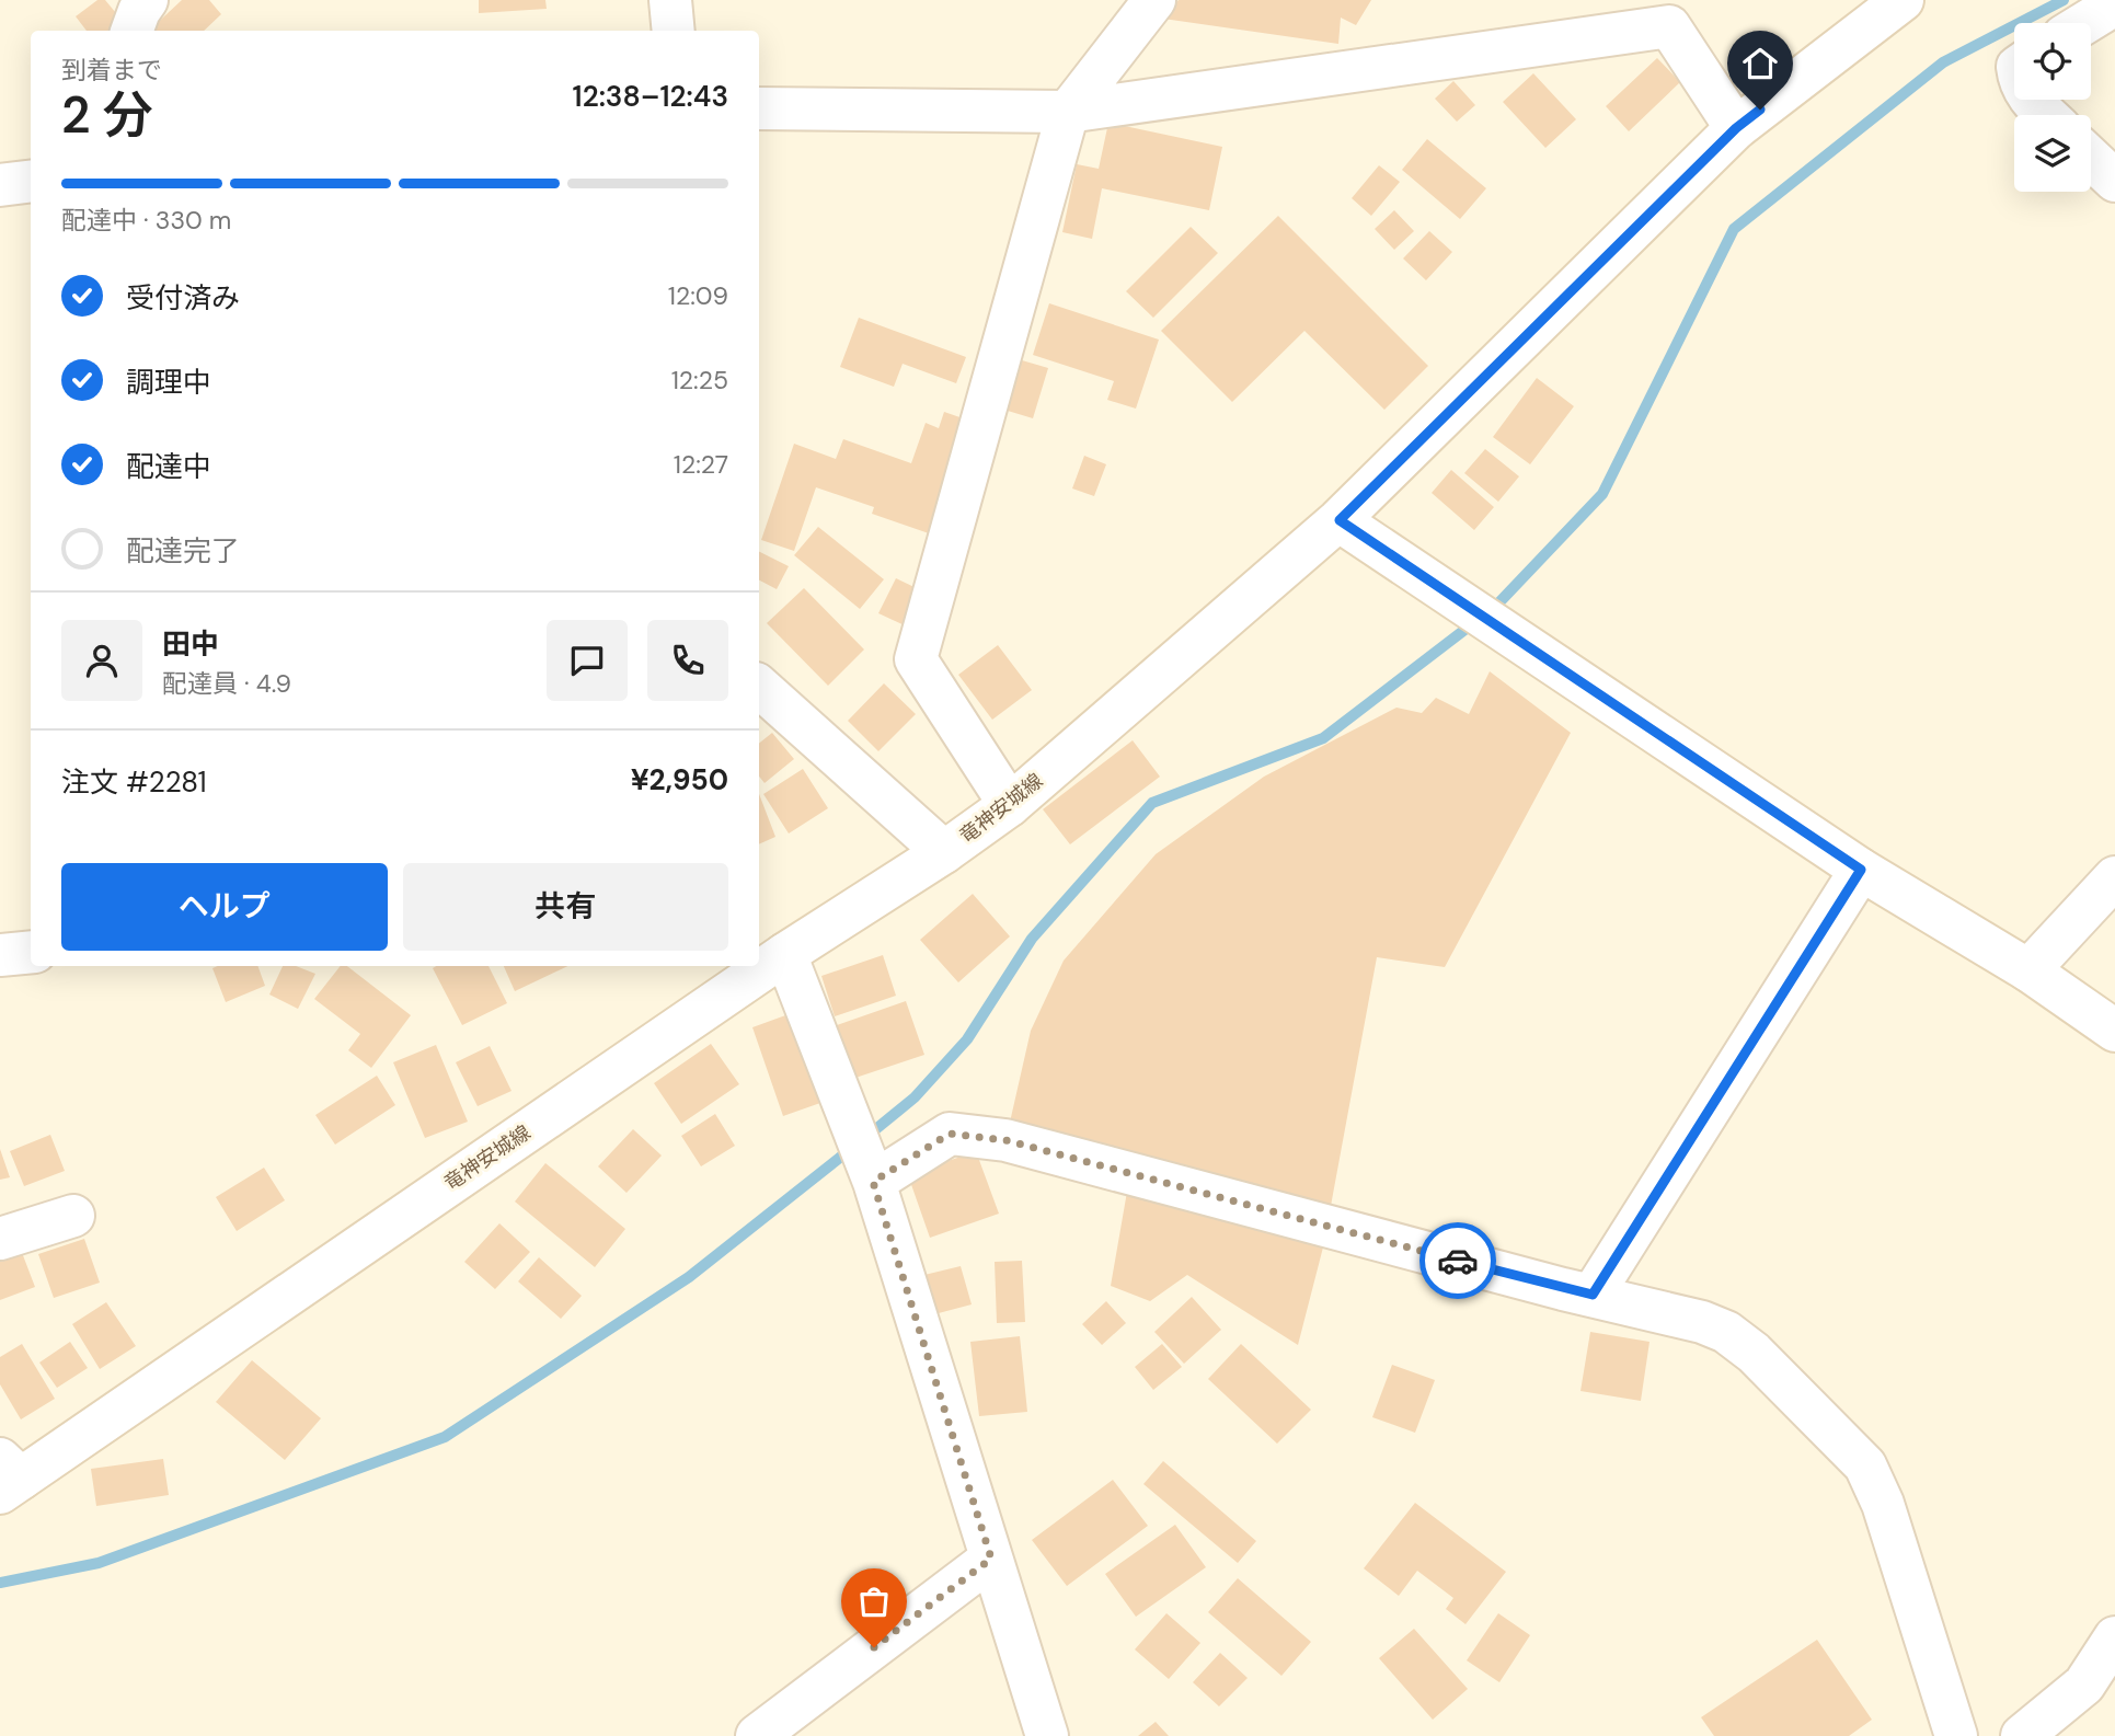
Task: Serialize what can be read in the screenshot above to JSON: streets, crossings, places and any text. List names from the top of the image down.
{
  "streets": {
    "street": ["竜神安城線"]
  },
  "page": {
    "heading": ["2 分", "到着まで", "12:38–12:43"],
    "panel": [
      "田中",
      "配達員 · 4.9",
      "注文 #2281",
      "¥2,950"
    ],
    "bar": "配達中 · 330 m",
    "list": [
      ["受付済み", "12:09"],
      ["調理中", "12:25"],
      ["配達中", "12:27"],
      "配達完了"
    ],
    "buttons": ["ヘルプ", "共有"]
  }
}
